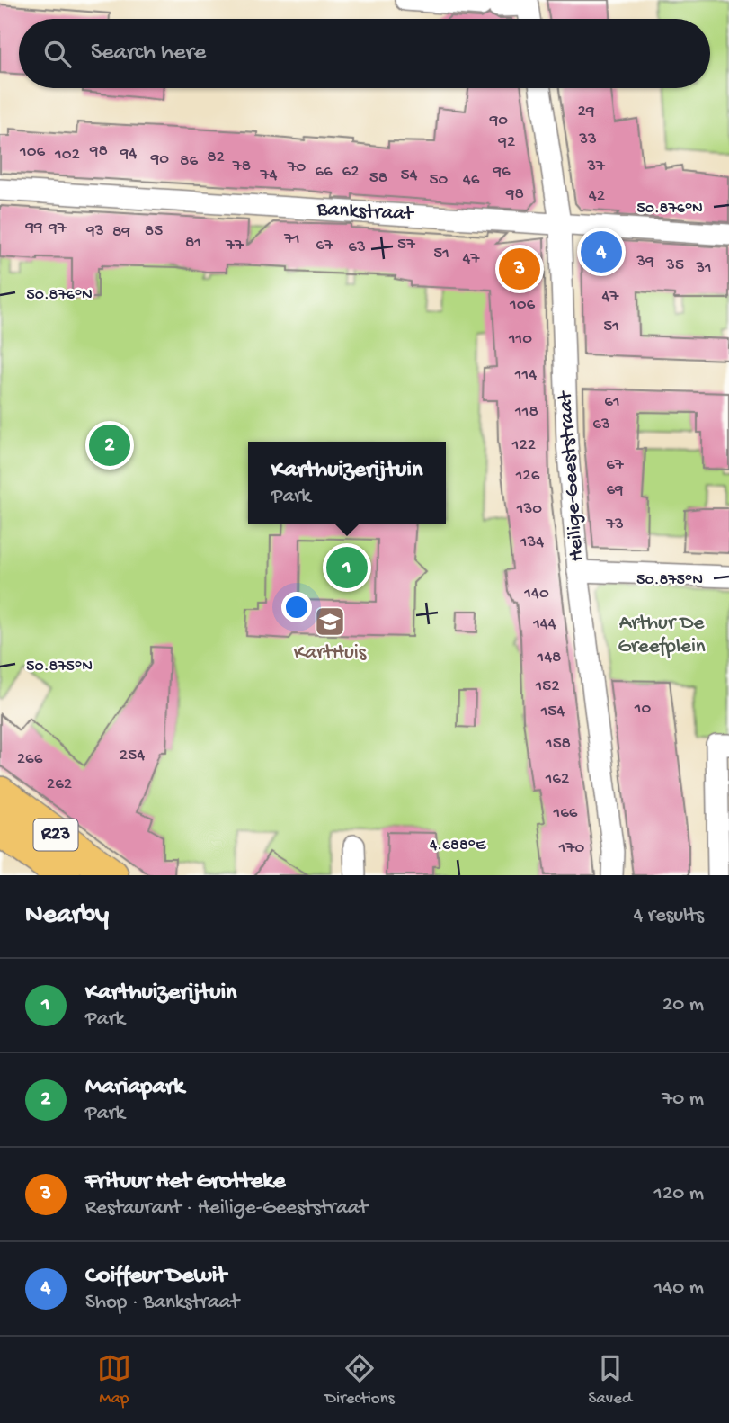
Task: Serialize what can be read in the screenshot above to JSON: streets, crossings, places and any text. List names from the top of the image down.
{
  "streets": {
    "main road": ["R23"],
    "street": ["Bankstraat", "Heilige-Geeststraat"]
  },
  "crossings": [
    ["Bankstraat", "Heilige-Geeststraat"]
  ],
  "parks": ["Arthur De Greefplein"],
  "places": {
    "school or university": ["KartHuis"]
  },
  "house_numbers": [
    "29",
    "90",
    "33",
    "92",
    "98",
    "106",
    "94",
    "102",
    "82",
    "90",
    "86",
    "78",
    "37",
    "70",
    "66",
    "62",
    "96",
    "74",
    "54",
    "58",
    "50",
    "46",
    "98",
    "42",
    "99",
    "97",
    "93",
    "85",
    "89",
    "71",
    "81",
    "57",
    "77",
    "67",
    "63",
    "51",
    "47",
    "39",
    "35",
    "31",
    "47",
    "106",
    "51",
    "110",
    "114",
    "61",
    "118",
    "63",
    "122",
    "67",
    "126",
    "69",
    "130",
    "73",
    "134",
    "140",
    "144",
    "148",
    "152",
    "10",
    "154",
    "158",
    "254",
    "266",
    "162",
    "262",
    "166",
    "170"
  ],
  "page": {
    "search": "Search here",
    "pins": [
      "4",
      "3",
      "2",
      "1"
    ],
    "popup": ["Karthuizerijtuin", "Park"],
    "heading": ["Nearby", "4 results"],
    "list": [
      {
        "mark": "1",
        "name": "Karthuizerijtuin",
        "note": "Park",
        "value": "20 m"
      },
      {
        "mark": "2",
        "name": "Mariapark",
        "note": "Park",
        "value": "70 m"
      },
      {
        "mark": "3",
        "name": "Frituur Het Grotteke",
        "note": "Restaurant · Heilige-Geeststraat",
        "value": "120 m"
      },
      {
        "mark": "4",
        "name": "Coiffeur Dewit",
        "note": "Shop · Bankstraat",
        "value": "140 m"
      }
    ],
    "nav": ["Map", "Directions", "Saved"]
  },
  "coordinates": ["50.876°N", "50.875°N", "4.688°E"]
}
